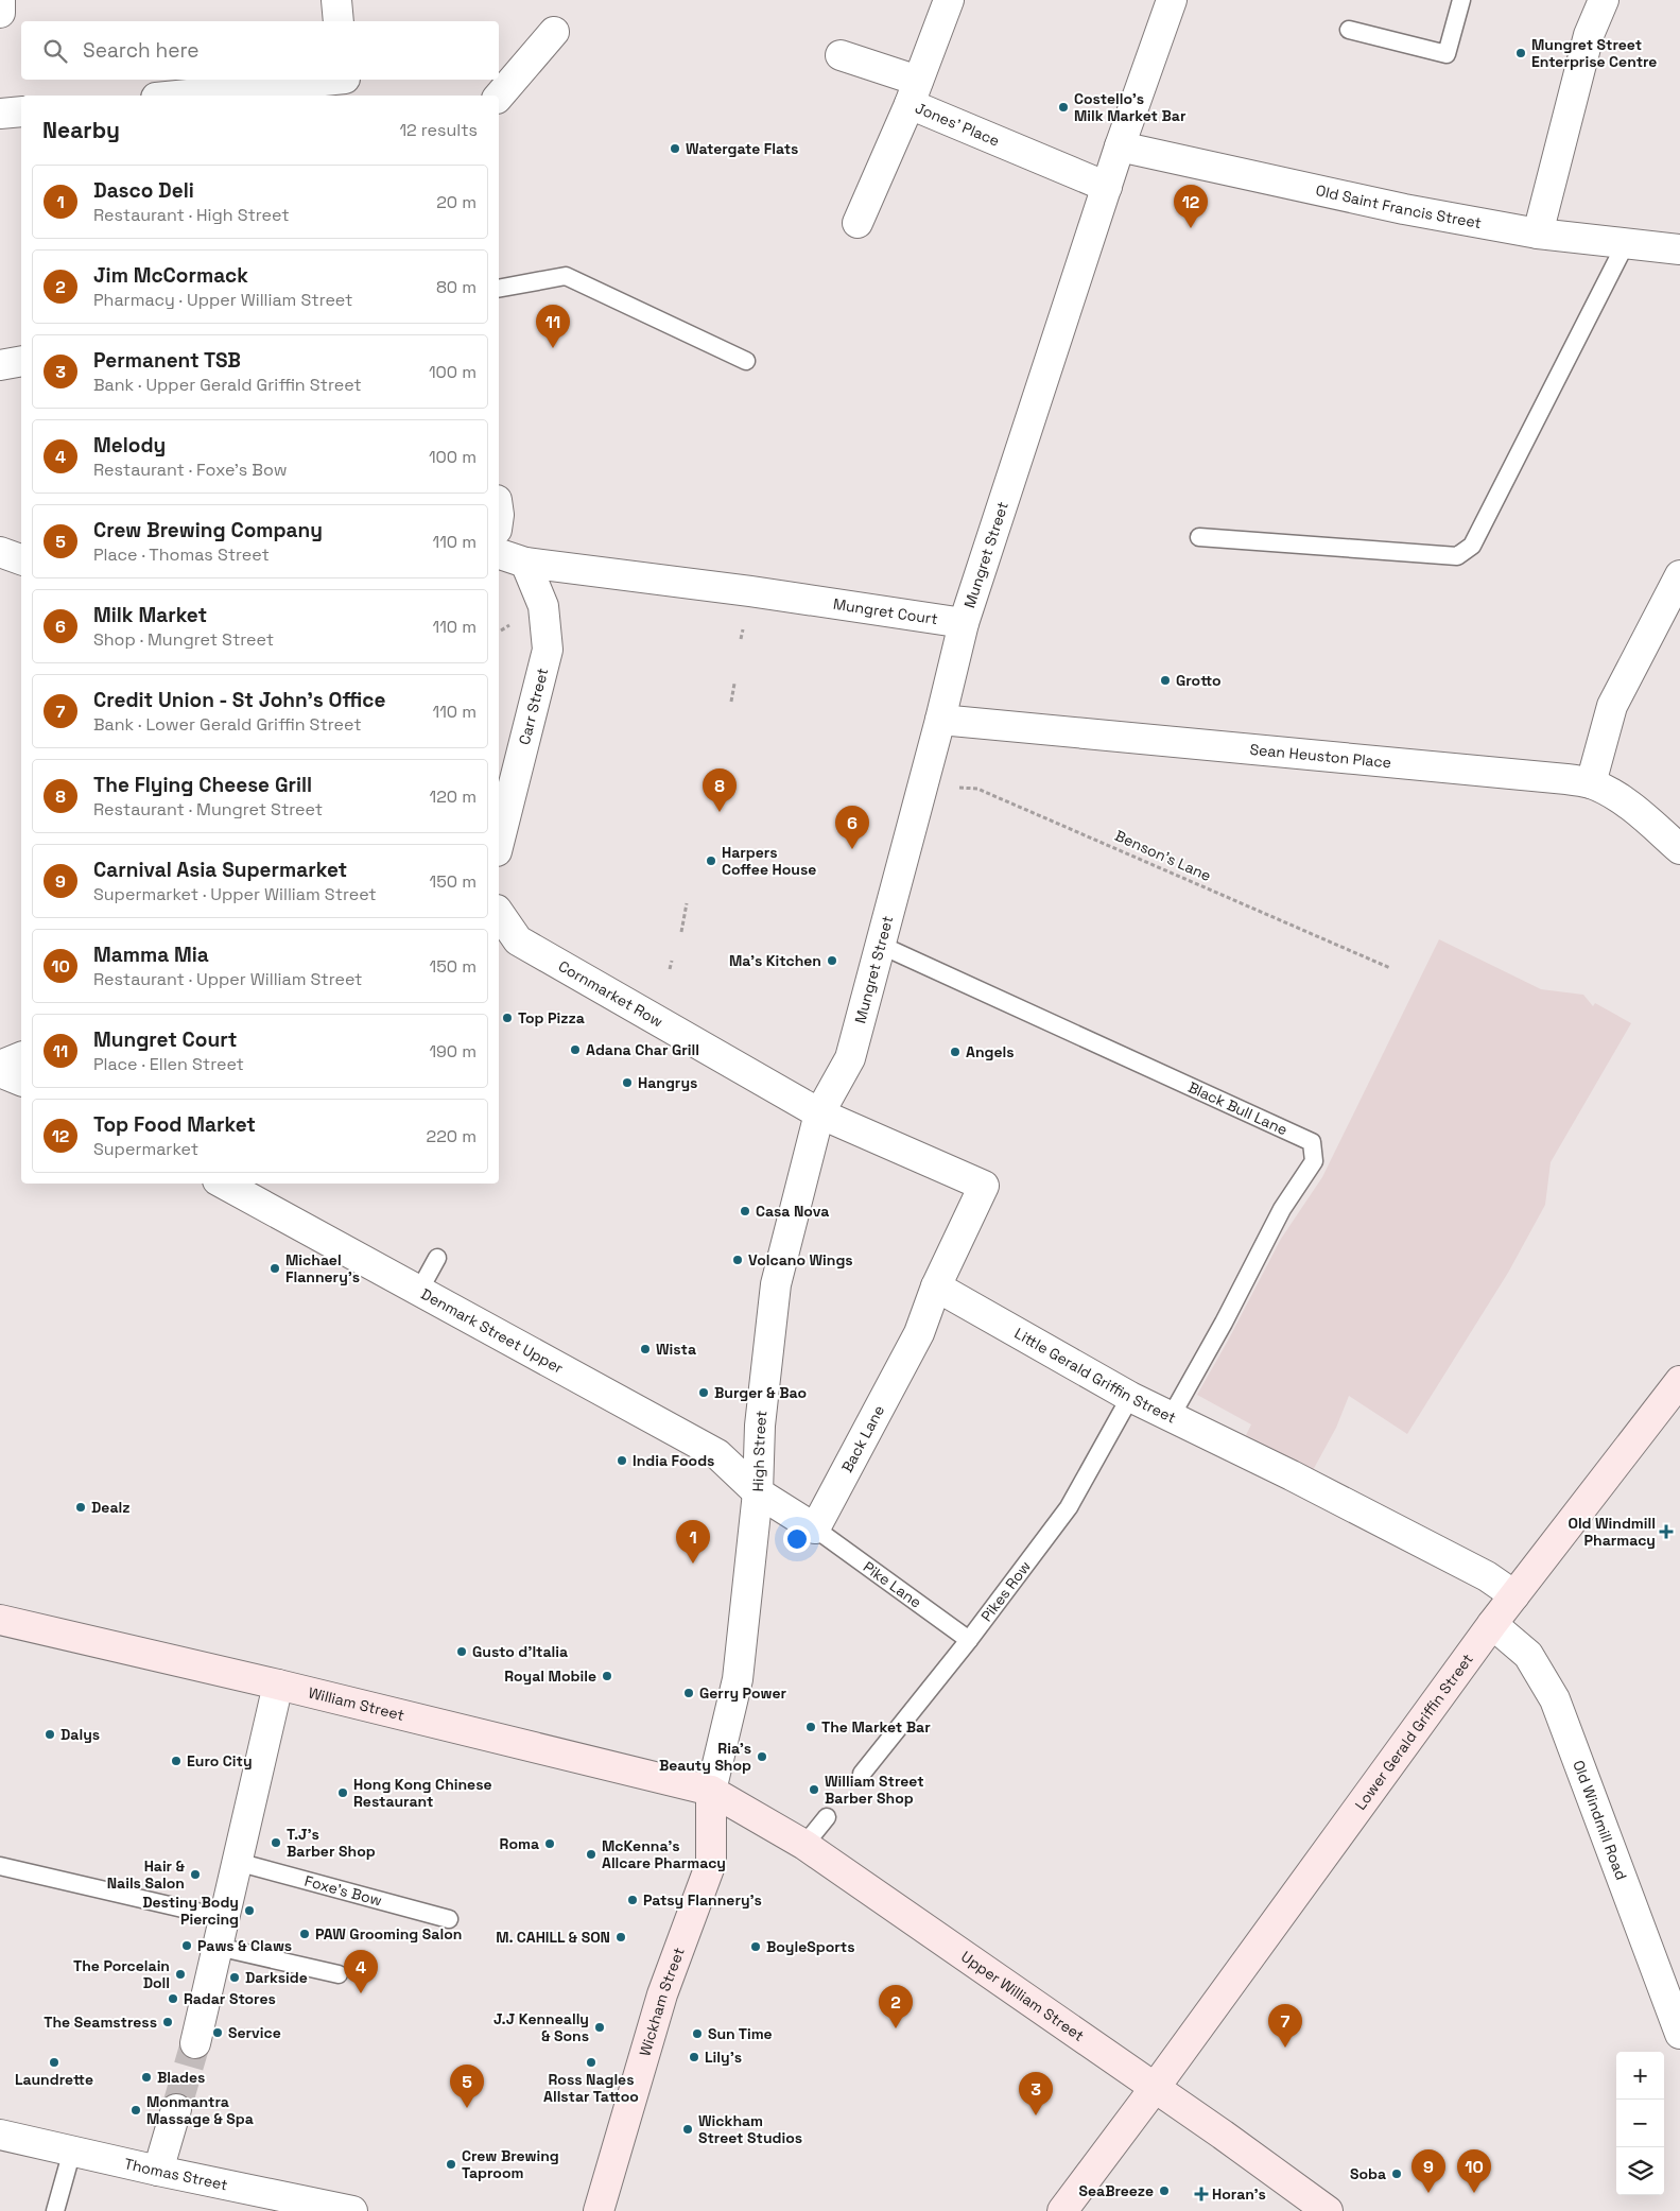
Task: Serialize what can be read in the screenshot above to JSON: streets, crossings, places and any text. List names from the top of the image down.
{
  "streets": {
    "main road": [
      "William Street",
      "Lower Gerald Griffin Street",
      "Upper William Street",
      "Wickham Street"
    ],
    "street": [
      "Jones' Place",
      "Old Saint Francis Street",
      "Mungret Street",
      "Mungret Court",
      "Carr Street",
      "Sean Heuston Place",
      "Cornmarket Row",
      "Denmark Street Upper",
      "Little Gerald Griffin Street",
      "Back Lane",
      "High Street",
      "Old Windmill Road",
      "Thomas Street"
    ],
    "lane": [
      "Black Bull Lane",
      "Pike Lane",
      "Pikes Row",
      "Foxe's Bow"
    ],
    "path": ["Benson's Lane"]
  },
  "crossings": [
    ["Jones' Place", "Mungret Street"],
    ["Old Saint Francis Street", "Mungret Street"],
    ["Mungret Street", "Mungret Court"],
    ["Mungret Street", "Sean Heuston Place"],
    ["Mungret Street", "Benson's Lane"],
    ["Mungret Street", "Cornmarket Row"],
    ["Mungret Street", "Black Bull Lane"],
    ["Mungret Street", "High Street"],
    ["Mungret Court", "Carr Street"],
    ["Cornmarket Row", "High Street"],
    ["Black Bull Lane", "Little Gerald Griffin Street"],
    ["Denmark Street Upper", "High Street"],
    ["Little Gerald Griffin Street", "Back Lane"],
    ["Little Gerald Griffin Street", "Pikes Row"],
    ["Little Gerald Griffin Street", "Lower Gerald Griffin Street"],
    ["Back Lane", "Pike Lane"],
    ["High Street", "William Street"],
    ["High Street", "Upper William Street"],
    ["High Street", "Wickham Street"],
    ["Pike Lane", "Pikes Row"],
    ["William Street", "Upper William Street"],
    ["William Street", "Wickham Street"],
    ["Lower Gerald Griffin Street", "Old Windmill Road"],
    ["Lower Gerald Griffin Street", "Upper William Street"],
    ["Upper William Street", "Wickham Street"]
  ],
  "places": {
    "other": [
      "Mungret Street Enterprise Centre",
      "Costello’s Milk Market Bar",
      "Watergate Flats",
      "Grotto",
      "Harpers Coffee House",
      "Ma's Kitchen",
      "Top Pizza",
      "Adana Char Grill",
      "Angels",
      "Hangrys",
      "Casa Nova",
      "Volcano Wings",
      "Michael Flannery’s",
      "Wista",
      "Burger & Bao",
      "India Foods",
      "Dealz",
      "Gusto d'Italia",
      "Royal Mobile",
      "Gerry Power",
      "The Market Bar",
      "Dalys",
      "Ria's Beauty Shop",
      "Euro City",
      "William Street Barber Shop",
      "Hong Kong Chinese Restaurant",
      "T.J's Barber Shop",
      "Roma",
      "McKenna's Allcare Pharmacy",
      "Hair & Nails Salon",
      "Patsy Flannery’s",
      "Destiny Body Piercing",
      "PAW Grooming Salon",
      "M. CAHILL & SON",
      "Paws & Claws",
      "BoyleSports",
      "The Porcelain Doll",
      "Darkside",
      "Radar Stores",
      "The Seamstress",
      "J.J Kenneally & Sons",
      "Service",
      "Sun Time",
      "Lily's",
      "Laundrette",
      "Ross Nagles Allstar Tattoo",
      "Blades",
      "Monmantra Massage & Spa",
      "Wickham Street Studios",
      "Crew Brewing Taproom",
      "Soba",
      "SeaBreeze"
    ],
    "health": ["Old Windmill Pharmacy", "Horan's"]
  },
  "page": {
    "search": "Search here",
    "heading": ["Nearby", "12 results"],
    "list": [
      {
        "mark": "1",
        "name": "Dasco Deli",
        "note": "Restaurant · High Street",
        "value": "20 m"
      },
      {
        "mark": "2",
        "name": "Jim McCormack",
        "note": "Pharmacy · Upper William Street",
        "value": "80 m"
      },
      {
        "mark": "3",
        "name": "Permanent TSB",
        "note": "Bank · Upper Gerald Griffin Street",
        "value": "100 m"
      },
      {
        "mark": "4",
        "name": "Melody",
        "note": "Restaurant · Foxe's Bow",
        "value": "100 m"
      },
      {
        "mark": "5",
        "name": "Crew Brewing Company",
        "note": "Place · Thomas Street",
        "value": "110 m"
      },
      {
        "mark": "6",
        "name": "Milk Market",
        "note": "Shop · Mungret Street",
        "value": "110 m"
      },
      {
        "mark": "7",
        "name": "Credit Union - St John's Office",
        "note": "Bank · Lower Gerald Griffin Street",
        "value": "110 m"
      },
      {
        "mark": "8",
        "name": "The Flying Cheese Grill",
        "note": "Restaurant · Mungret Street",
        "value": "120 m"
      },
      {
        "mark": "9",
        "name": "Carnival Asia Supermarket",
        "note": "Supermarket · Upper William Street",
        "value": "150 m"
      },
      {
        "mark": "10",
        "name": "Mamma Mia",
        "note": "Restaurant · Upper William Street",
        "value": "150 m"
      },
      {
        "mark": "11",
        "name": "Mungret Court",
        "note": "Place · Ellen Street",
        "value": "190 m"
      },
      {
        "mark": "12",
        "name": "Top Food Market",
        "note": "Supermarket",
        "value": "220 m"
      }
    ],
    "pins": [
      "12",
      "11",
      "8",
      "6",
      "1",
      "4",
      "2",
      "7",
      "5",
      "3",
      "9",
      "10"
    ],
    "map_buttons": ["+", "−"]
  }
}
